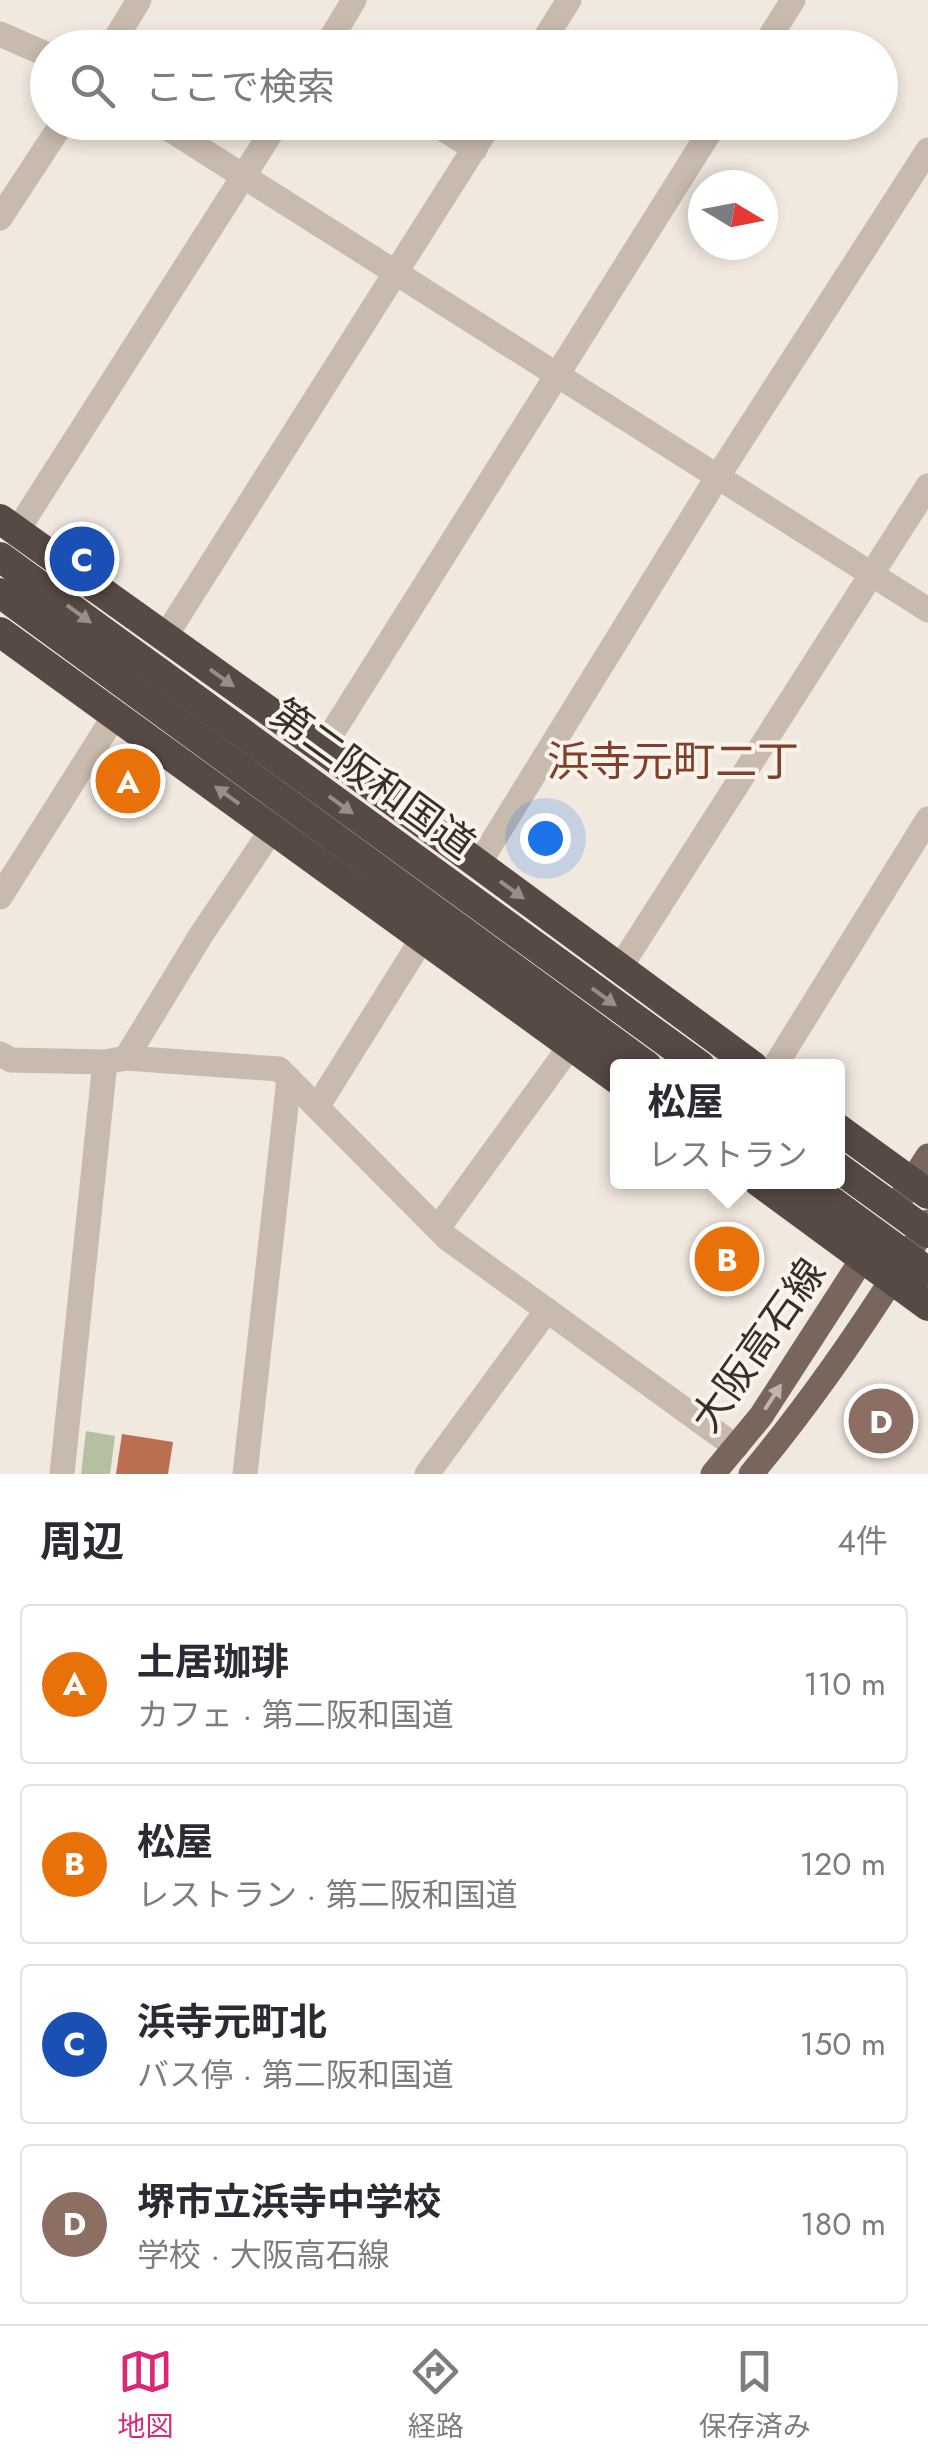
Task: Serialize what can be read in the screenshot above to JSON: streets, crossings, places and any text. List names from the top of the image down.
{
  "streets": {
    "highway": ["第二阪和国道"],
    "main road": ["大阪高石線"]
  },
  "districts": ["浜寺元町二丁"],
  "north": "right",
  "page": {
    "search": "ここで検索",
    "pins": [
      "C",
      "A",
      "B",
      "D"
    ],
    "popup": ["松屋", "レストラン"],
    "heading": ["周辺", "4件"],
    "list": [
      {
        "mark": "A",
        "name": "土居珈琲",
        "note": "カフェ · 第二阪和国道",
        "value": "110 m"
      },
      {
        "mark": "B",
        "name": "松屋",
        "note": "レストラン · 第二阪和国道",
        "value": "120 m"
      },
      {
        "mark": "C",
        "name": "浜寺元町北",
        "note": "バス停 · 第二阪和国道",
        "value": "150 m"
      },
      {
        "mark": "D",
        "name": "堺市立浜寺中学校",
        "note": "学校 · 大阪高石線",
        "value": "180 m"
      }
    ],
    "nav": ["地図", "経路", "保存済み"]
  }
}
